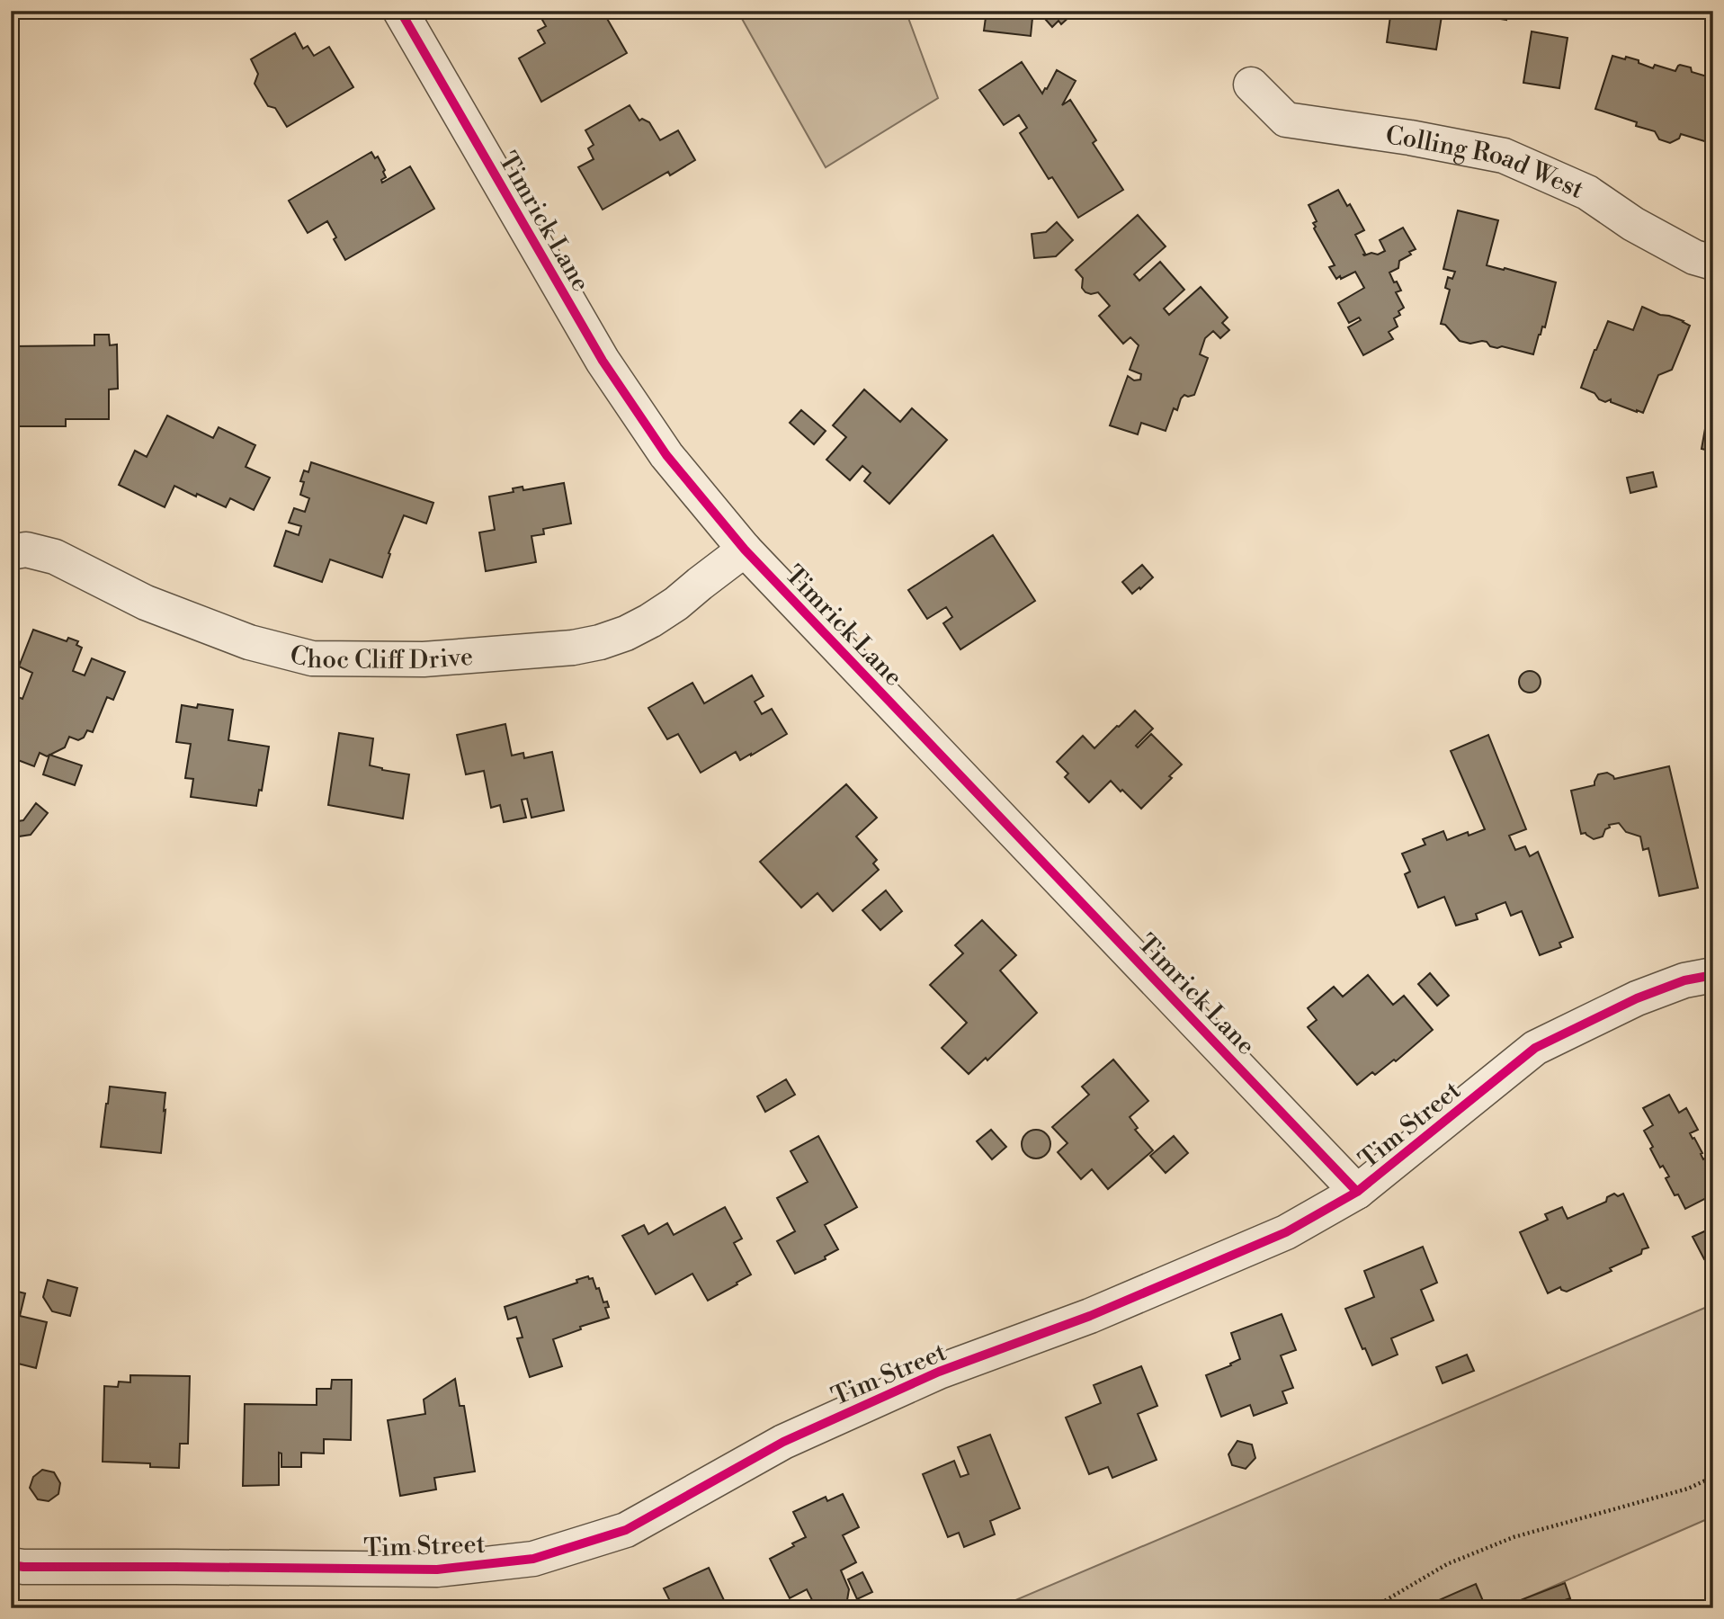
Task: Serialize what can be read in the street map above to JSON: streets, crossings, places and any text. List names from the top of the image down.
{
  "streets": {
    "street": [
      "Colling Road West",
      "Timrick Lane",
      "Choc Cliff Drive",
      "Tim Street"
    ]
  },
  "crossings": [
    ["Timrick Lane", "Choc Cliff Drive"],
    ["Timrick Lane", "Tim Street"]
  ]
}
